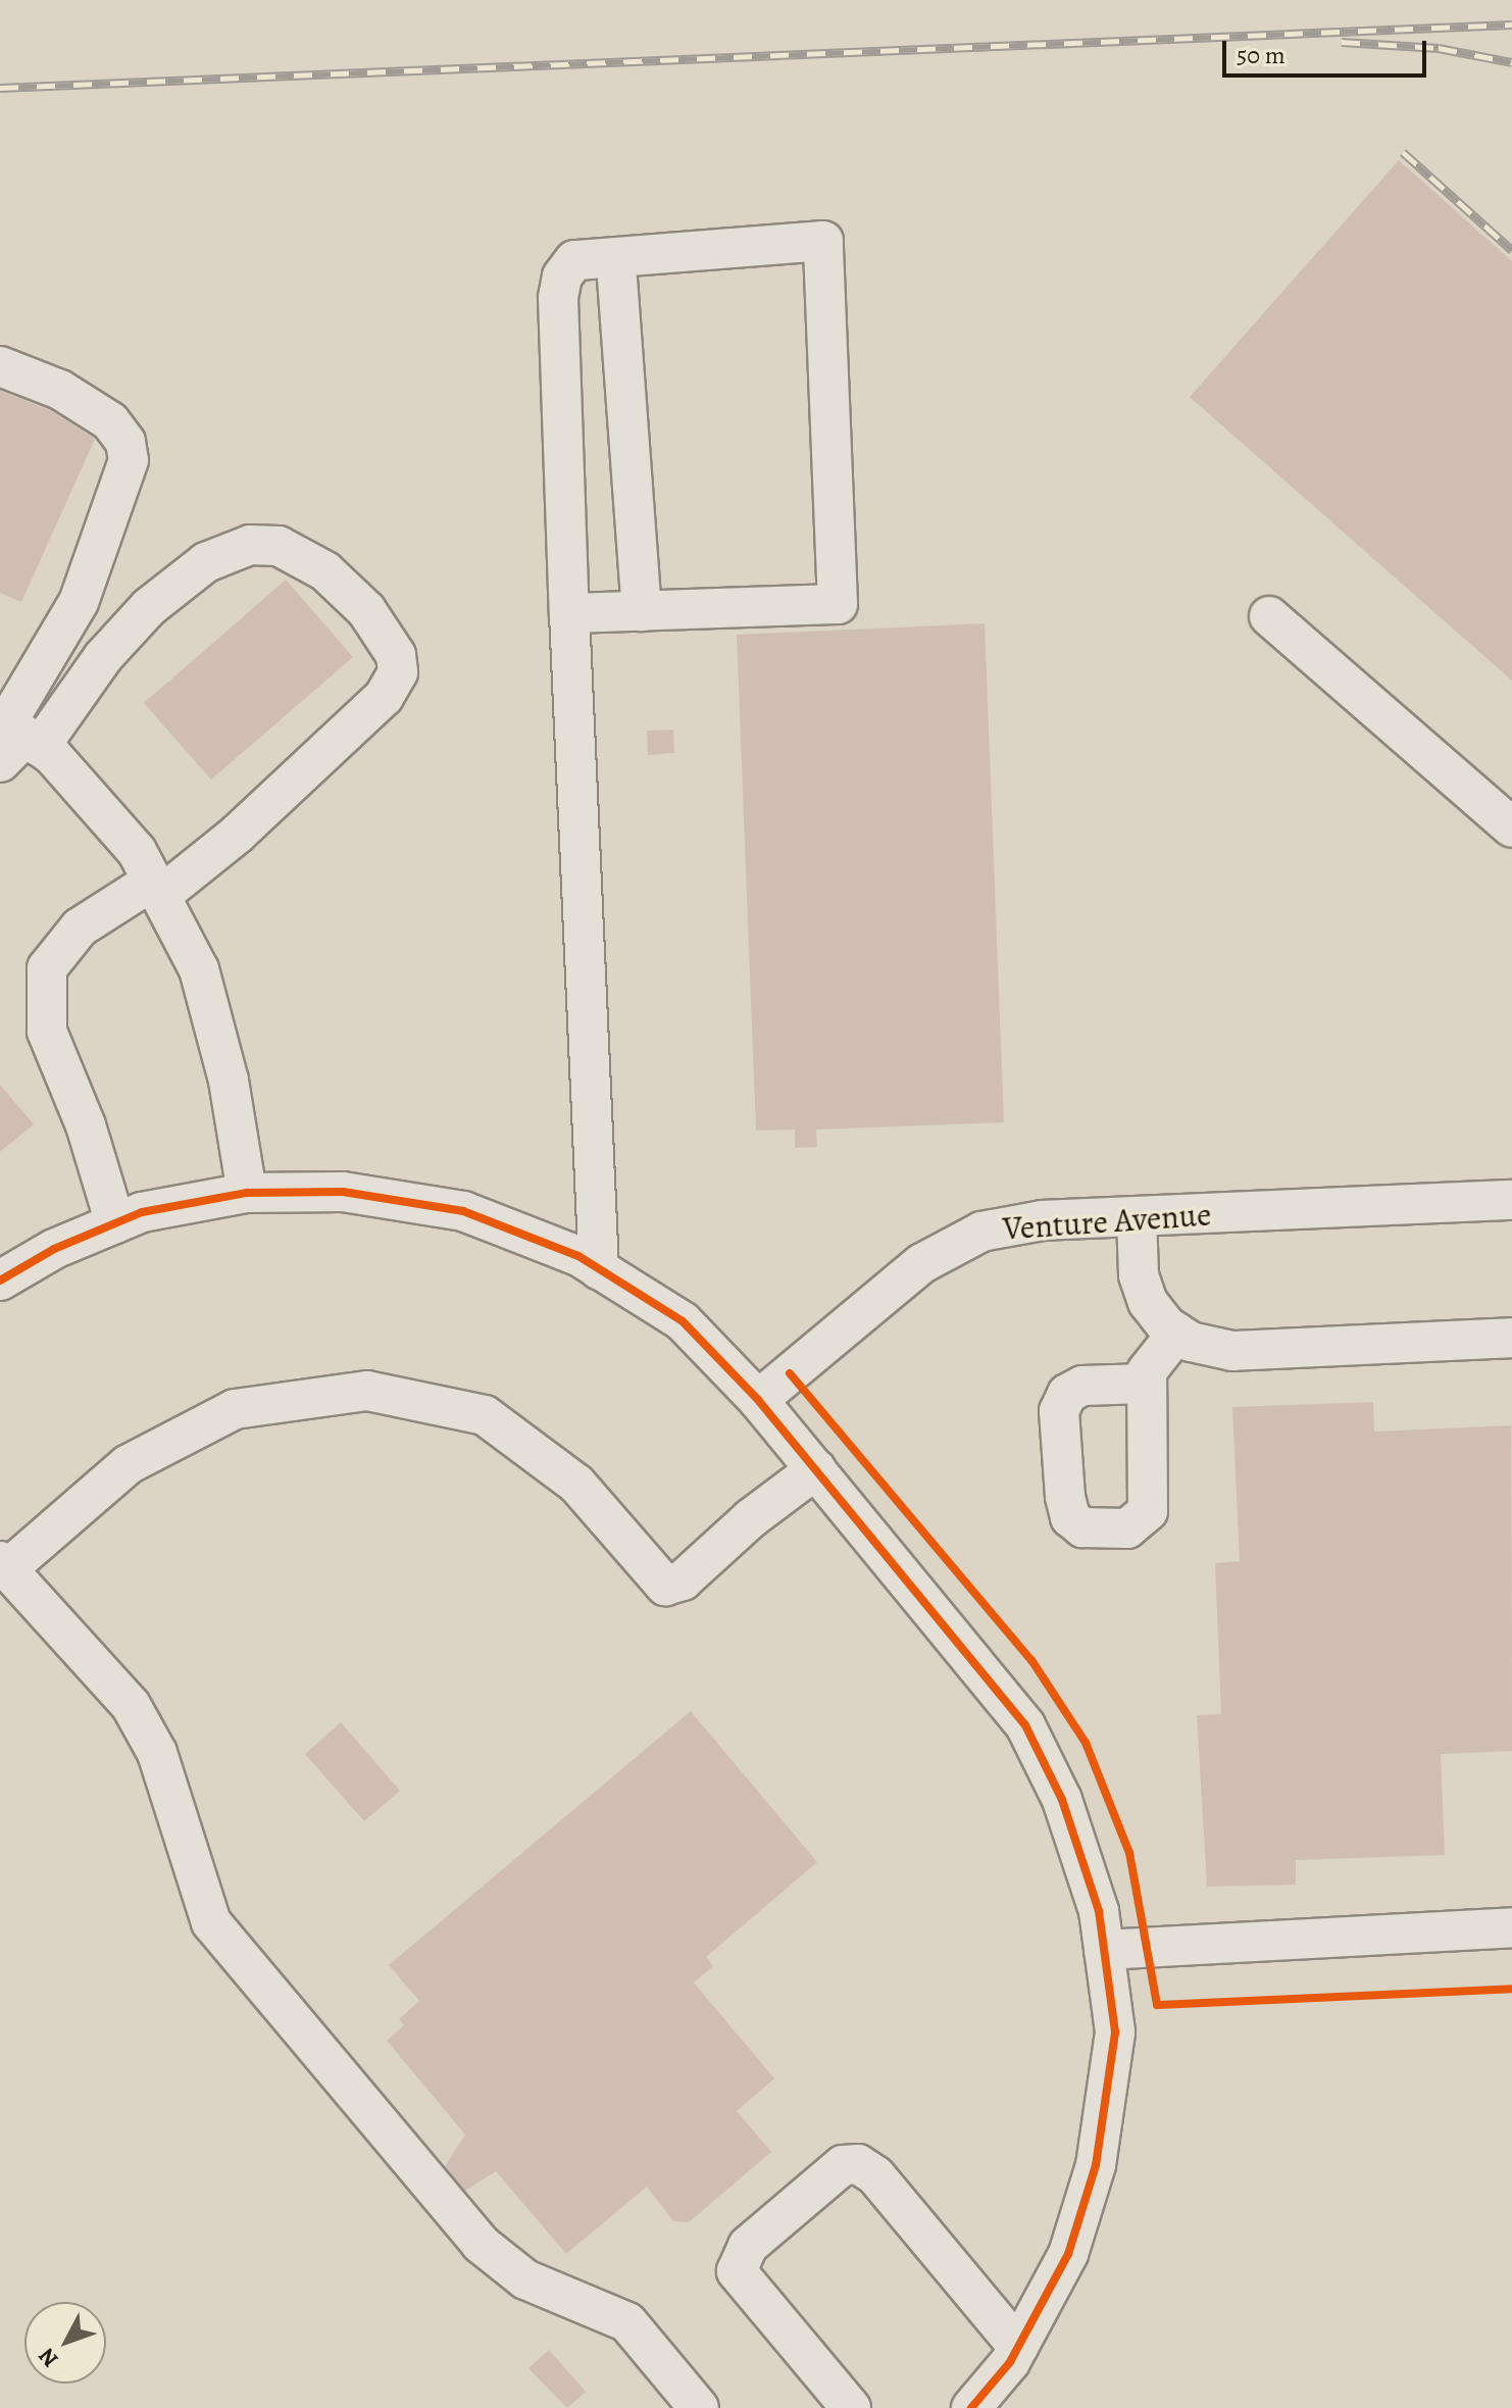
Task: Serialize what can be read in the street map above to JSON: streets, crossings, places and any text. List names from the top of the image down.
{
  "streets": {
    "street": ["Venture Avenue"]
  },
  "scale_bar": "50 m",
  "north": "bottom left"
}
